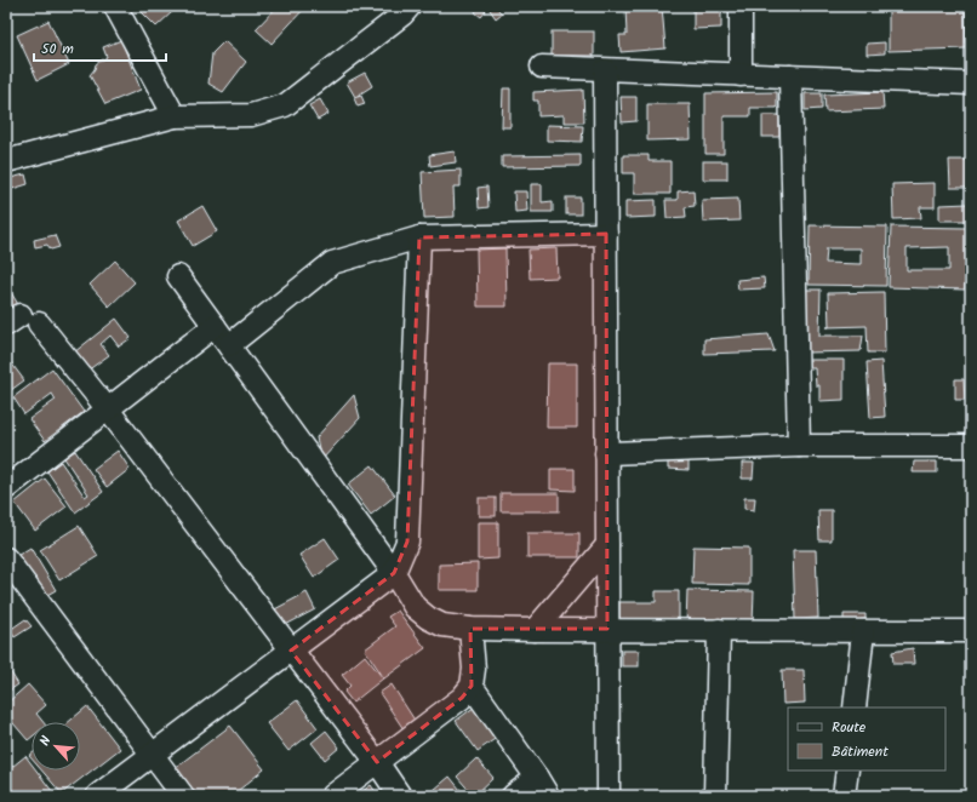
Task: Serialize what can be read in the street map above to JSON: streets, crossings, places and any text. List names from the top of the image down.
{
  "legend": ["Route", "Bâtiment"],
  "scale_bar": "50 m",
  "north": "top left"
}
